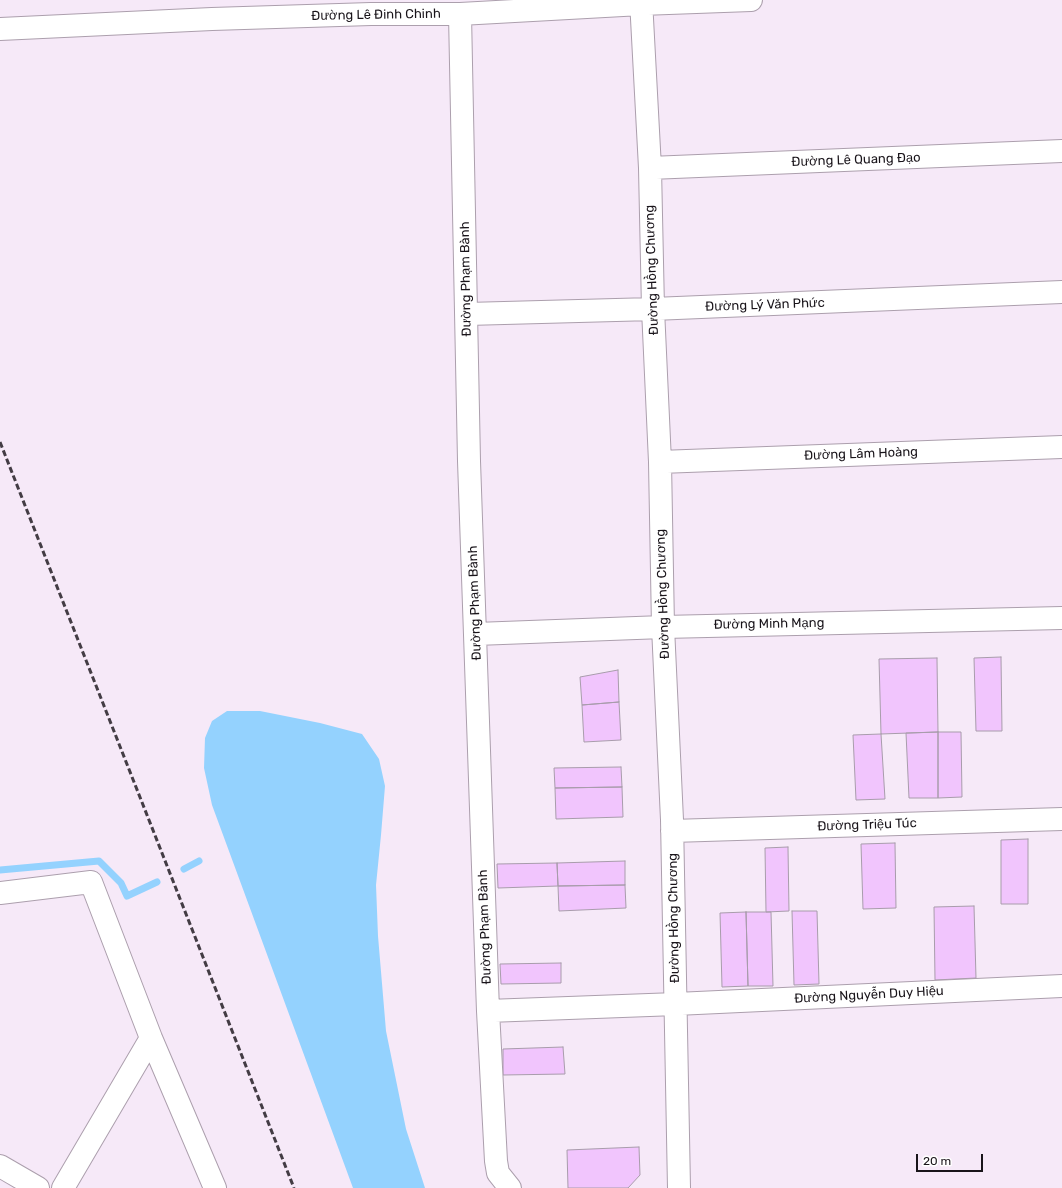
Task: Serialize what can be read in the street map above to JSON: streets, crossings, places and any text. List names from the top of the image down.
{
  "streets": {
    "street": [
      "Đường Lê Đinh Chinh",
      "Đường Lê Quang Đạo",
      "Đường Hồng Chương",
      "Đường Phạm Bành",
      "Đường Lý Văn Phức",
      "Đường Lâm Hoàng",
      "Đường Minh Mạng",
      "Đường Triệu Túc",
      "Đường Nguyễn Duy Hiệu"
    ]
  },
  "crossings": [
    ["Đường Lê Đinh Chinh", "Đường Hồng Chương"],
    ["Đường Lê Đinh Chinh", "Đường Phạm Bành"],
    ["Đường Lê Quang Đạo", "Đường Hồng Chương"],
    ["Đường Hồng Chương", "Đường Lý Văn Phức"],
    ["Đường Hồng Chương", "Đường Lâm Hoàng"],
    ["Đường Hồng Chương", "Đường Minh Mạng"],
    ["Đường Hồng Chương", "Đường Triệu Túc"],
    ["Đường Hồng Chương", "Đường Nguyễn Duy Hiệu"],
    ["Đường Phạm Bành", "Đường Lý Văn Phức"],
    ["Đường Phạm Bành", "Đường Minh Mạng"],
    ["Đường Phạm Bành", "Đường Nguyễn Duy Hiệu"]
  ],
  "scale_bar": "20 m"
}
